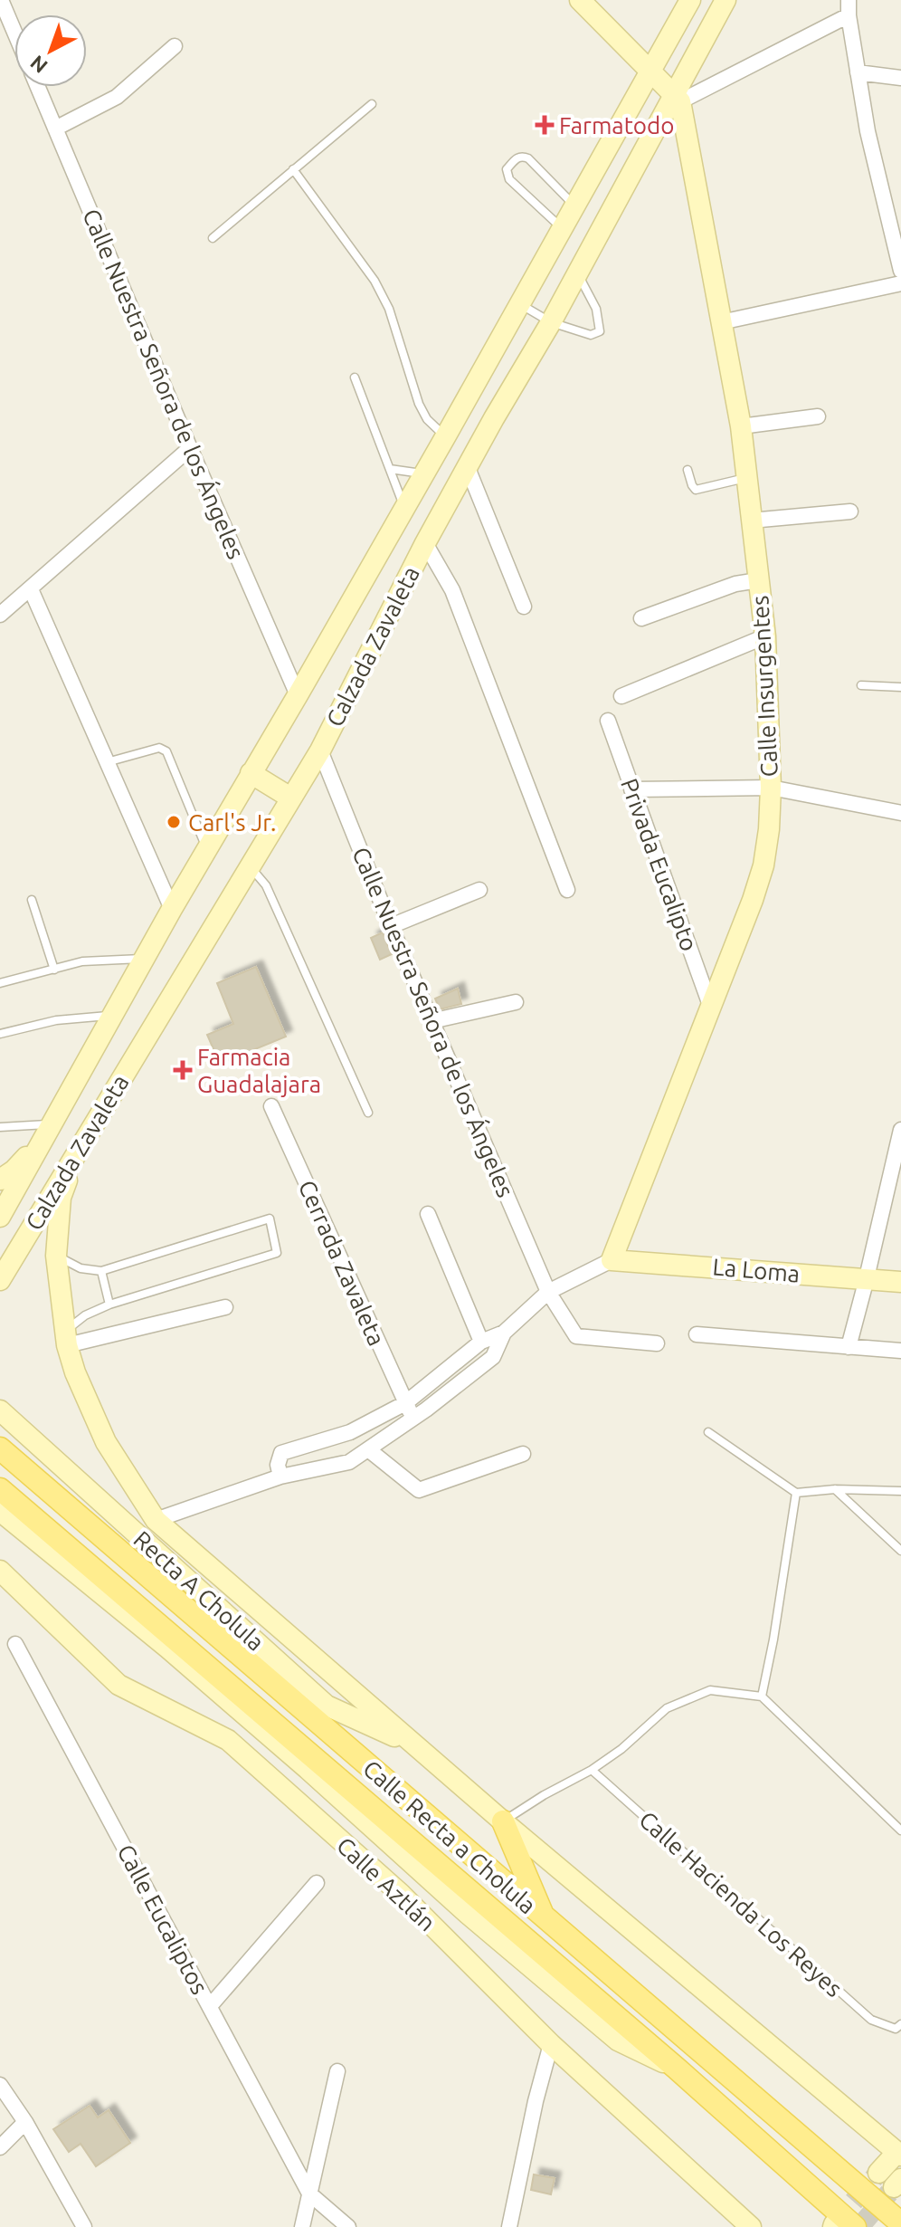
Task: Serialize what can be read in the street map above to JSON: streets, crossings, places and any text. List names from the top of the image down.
{
  "streets": {
    "main road": [
      "Calzada Zavaleta",
      "Calle Insurgentes",
      "La Loma",
      "Recta A Cholula",
      "Calle Recta a Cholula",
      "Calle Aztlán"
    ],
    "street": [
      "Calle Nuestra Señora de los Ángeles",
      "Privada Eucalipto",
      "Cerrada Zavaleta",
      "Calle Eucaliptos"
    ],
    "lane": ["Calle Hacienda Los Reyes"]
  },
  "crossings": [
    ["Calle Nuestra Señora de los Ángeles", "Calzada Zavaleta"],
    ["Calzada Zavaleta", "Calle Insurgentes"],
    ["Calzada Zavaleta", "Calle Recta a Cholula"],
    ["Calle Insurgentes", "Privada Eucalipto"],
    ["Calle Insurgentes", "La Loma"],
    ["Recta A Cholula", "Calle Recta a Cholula"]
  ],
  "places": {
    "health": ["Farmatodo", "Farmacia Guadalajara"],
    "other": ["Carl's Jr."]
  },
  "north": "bottom left"
}
